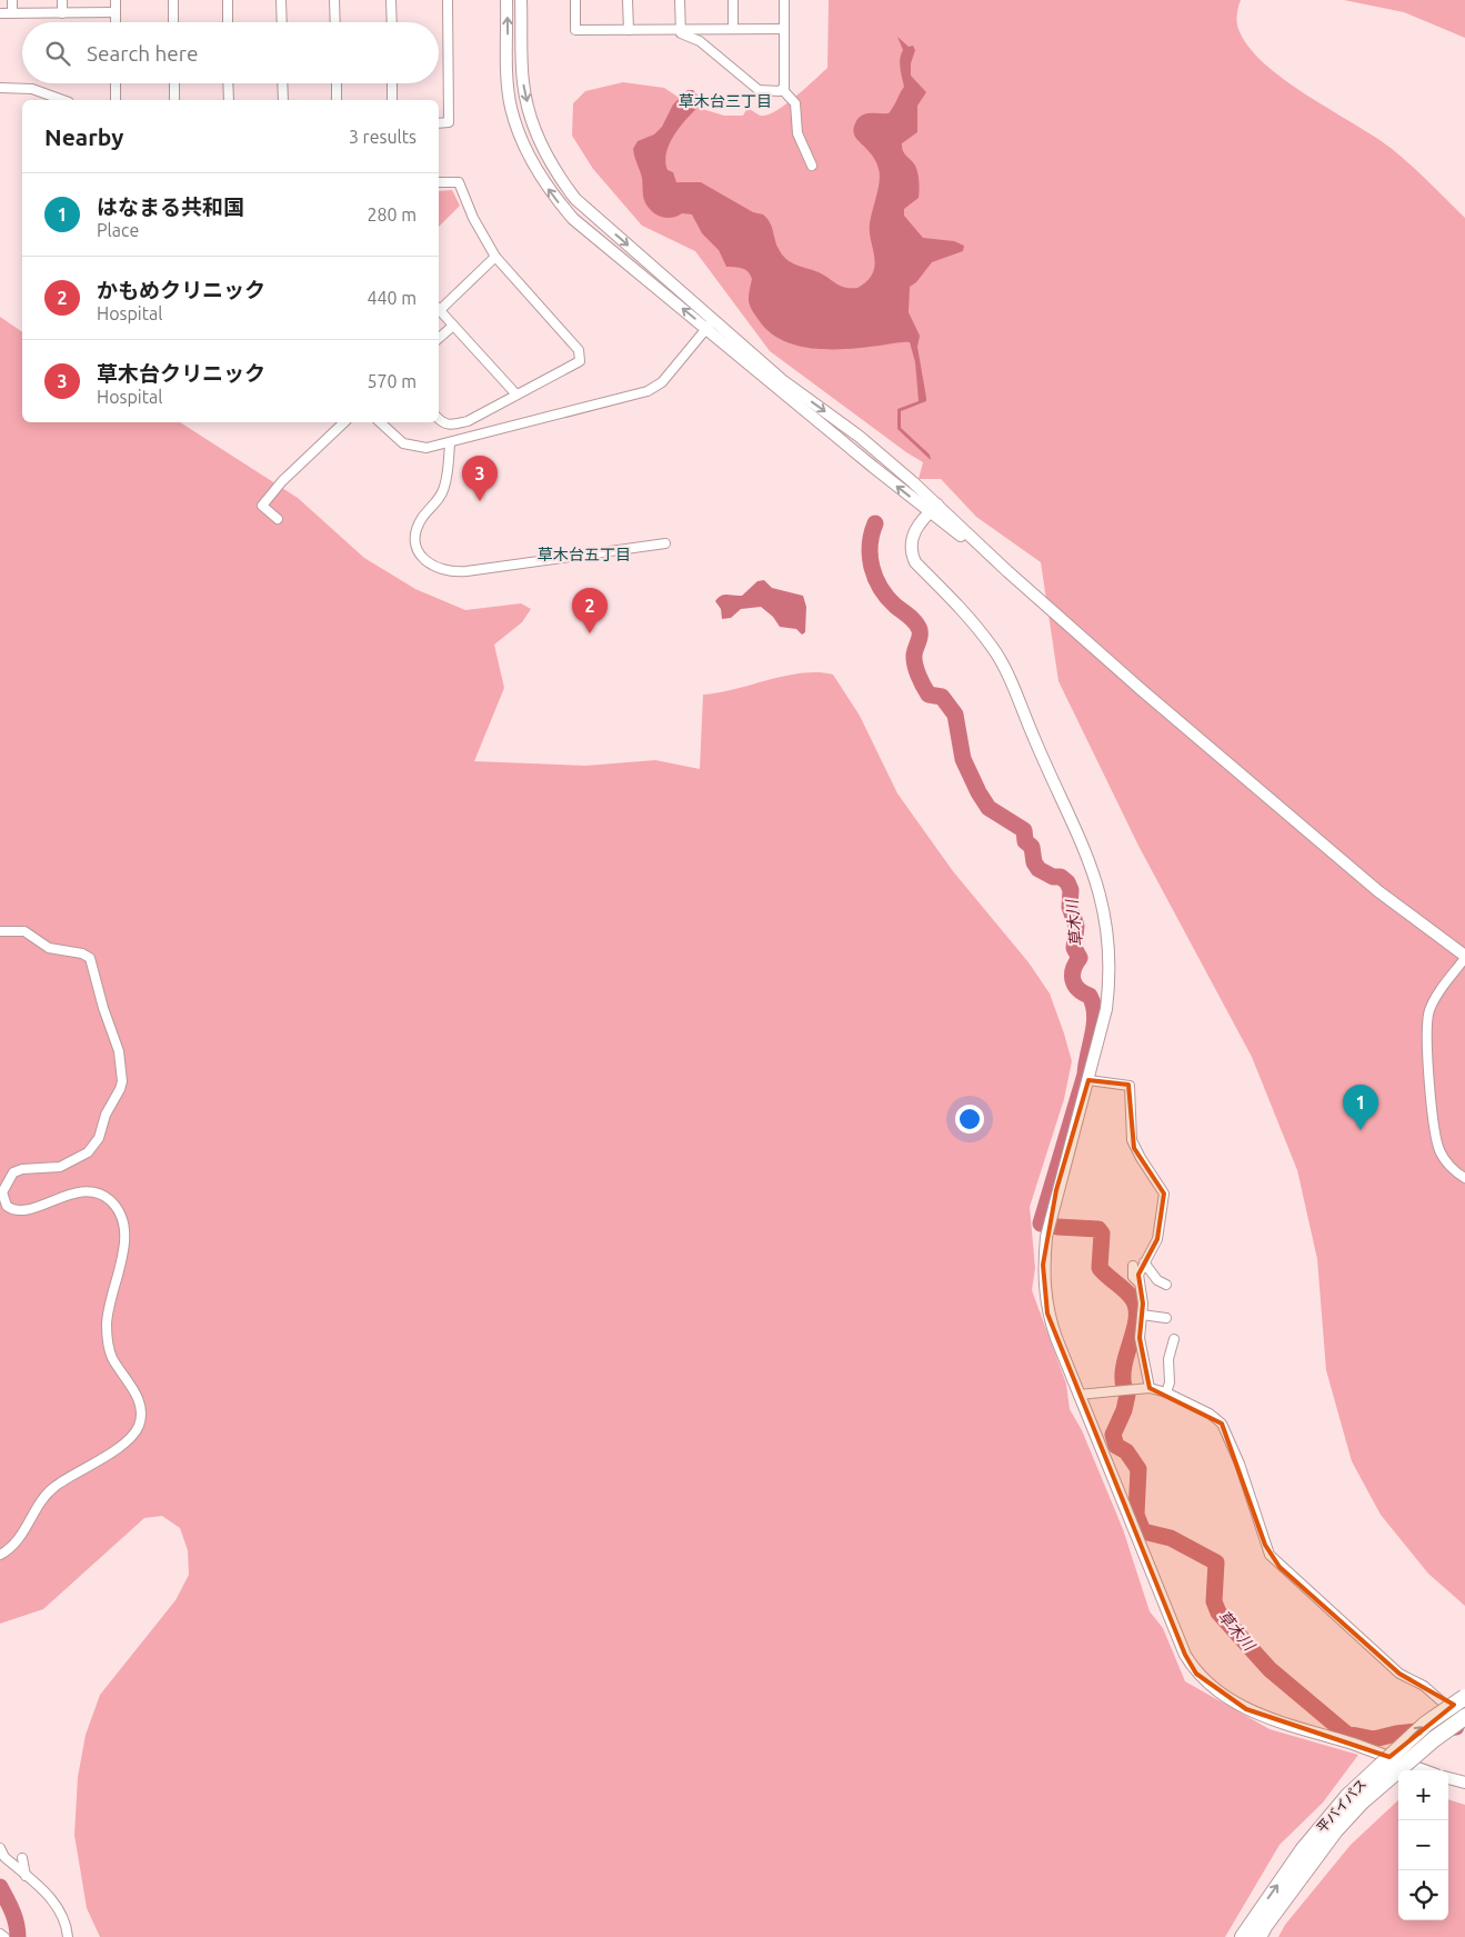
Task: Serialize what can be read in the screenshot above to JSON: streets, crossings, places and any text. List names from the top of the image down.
{
  "streets": {
    "highway": ["平バイパス"]
  },
  "districts": ["草木台三丁目", "草木台五丁目"],
  "water": ["草木川"],
  "page": {
    "search": "Search here",
    "heading": ["Nearby", "3 results"],
    "list": [
      {
        "mark": "1",
        "name": "はなまる共和国",
        "note": "Place",
        "value": "280 m"
      },
      {
        "mark": "2",
        "name": "かもめクリニック",
        "note": "Hospital",
        "value": "440 m"
      },
      {
        "mark": "3",
        "name": "草木台クリニック",
        "note": "Hospital",
        "value": "570 m"
      }
    ],
    "pins": ["3", "2", "1"],
    "map_buttons": ["+", "−"]
  }
}
